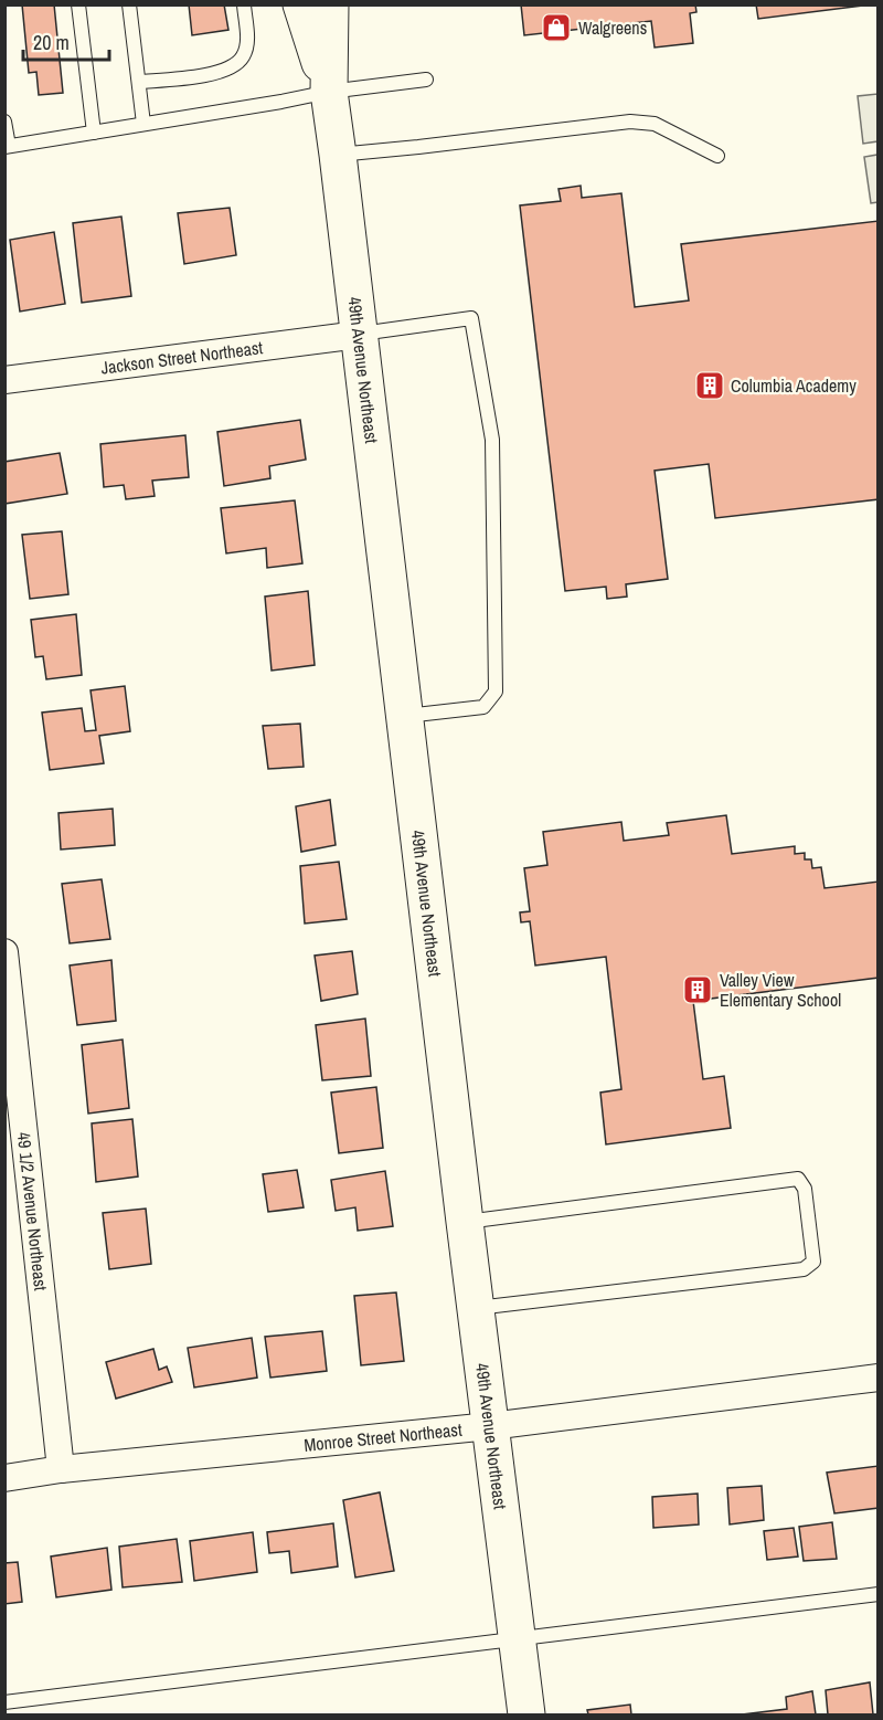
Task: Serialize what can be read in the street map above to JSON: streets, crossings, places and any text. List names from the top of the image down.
{
  "streets": {
    "street": [
      "Jackson Street Northeast",
      "49th Avenue Northeast",
      "49 1/2 Avenue Northeast",
      "Monroe Street Northeast"
    ]
  },
  "crossings": [
    ["Jackson Street Northeast", "49th Avenue Northeast"],
    ["49th Avenue Northeast", "Monroe Street Northeast"],
    ["49 1/2 Avenue Northeast", "Monroe Street Northeast"]
  ],
  "places": {
    "shop": ["Walgreens"],
    "building": ["Columbia Academy", "Valley View Elementary School"]
  },
  "scale_bar": "20 m"
}
